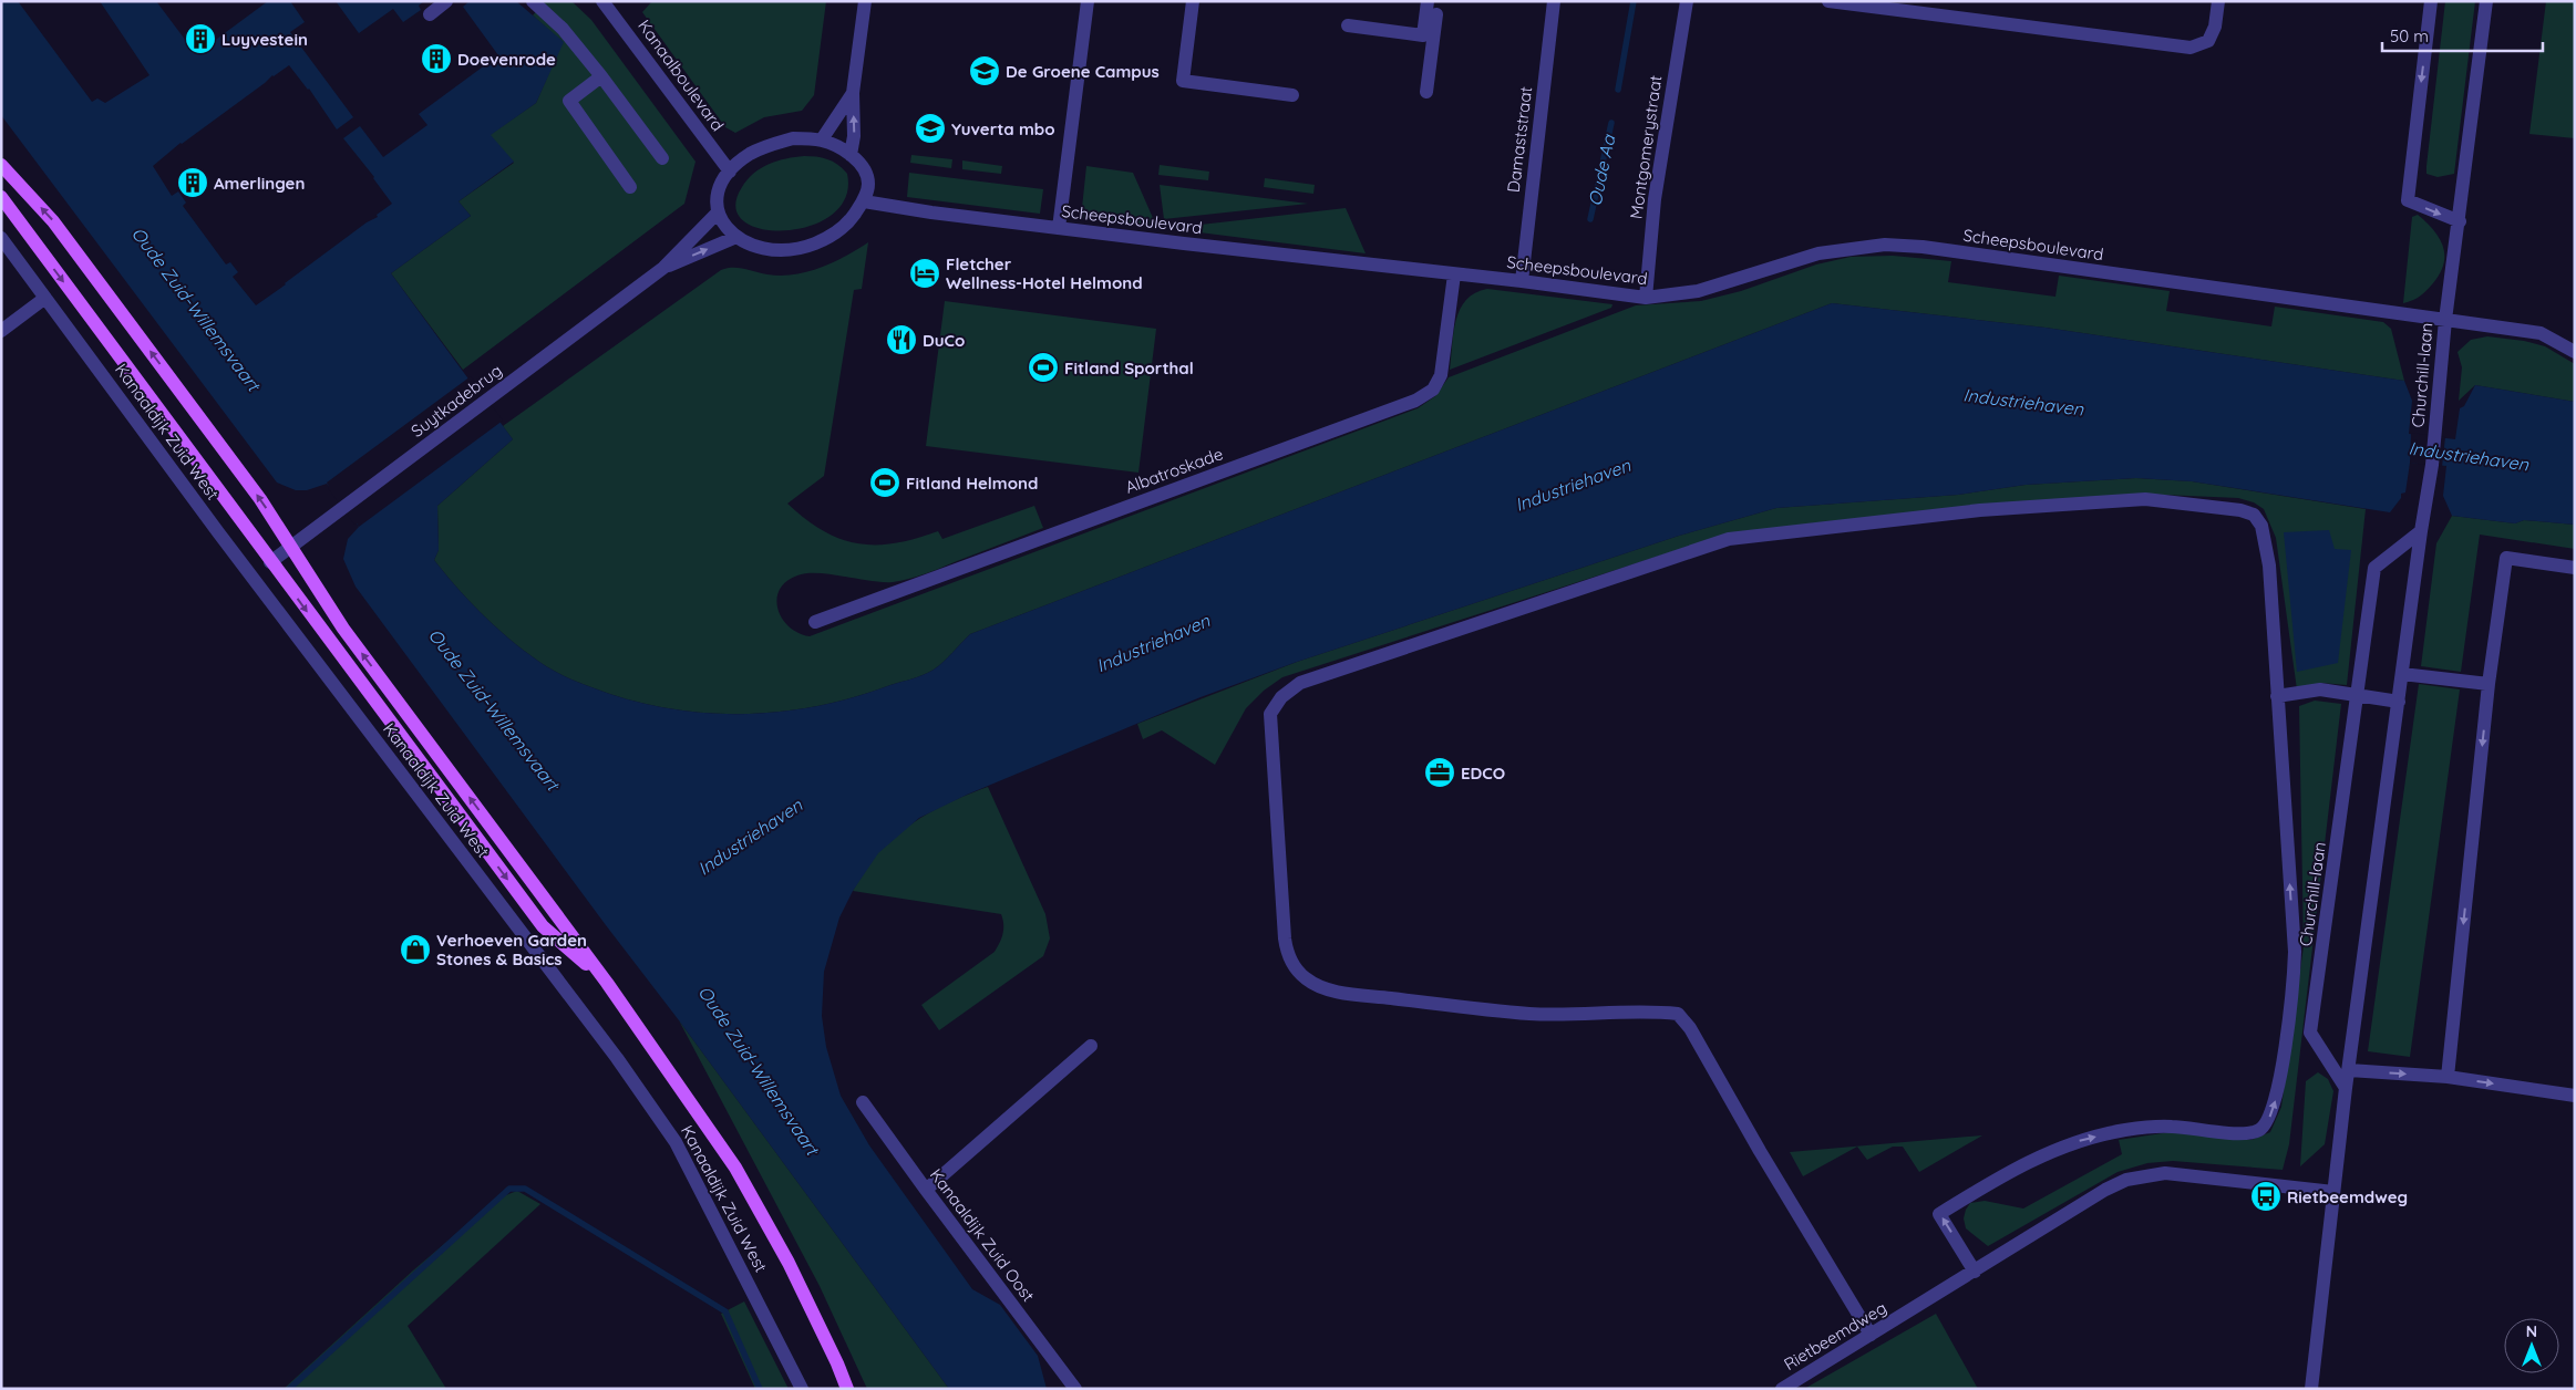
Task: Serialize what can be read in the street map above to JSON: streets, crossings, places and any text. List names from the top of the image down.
{
  "streets": {
    "main road": ["Kanaaldijk Zuid West"],
    "street": [
      "Kanaalboulevard",
      "Damaststraat",
      "Montgomerystraat",
      "Scheepsboulevard",
      "Churchill-laan",
      "Suytkadebrug",
      "Albatroskade",
      "Kanaaldijk Zuid Oost",
      "Rietbeemdweg"
    ]
  },
  "crossings": [
    ["Kanaalboulevard", "Scheepsboulevard"],
    ["Kanaalboulevard", "Suytkadebrug"],
    ["Damaststraat", "Scheepsboulevard"],
    ["Montgomerystraat", "Scheepsboulevard"],
    ["Scheepsboulevard", "Churchill-laan"],
    ["Scheepsboulevard", "Suytkadebrug"],
    ["Scheepsboulevard", "Albatroskade"],
    ["Churchill-laan", "Rietbeemdweg"],
    ["Suytkadebrug", "Kanaaldijk Zuid West"]
  ],
  "water": ["Oude Aa", "Oude Zuid-Willemsvaart", "Industriehaven"],
  "places": {
    "building": ["Luyvestein", "Doevenrode", "Amerlingen"],
    "school or university": ["De Groene Campus", "Yuverta mbo"],
    "hotel": ["Fletcher Wellness-Hotel Helmond"],
    "restaurant": ["DuCo"],
    "sports": ["Fitland Sporthal", "Fitland Helmond"],
    "office": ["EDCO"],
    "shop": ["Verhoeven Garden Stones & Basics"],
    "bus stop": ["Rietbeemdweg"]
  },
  "scale_bar": "50 m",
  "north": "top"
}
